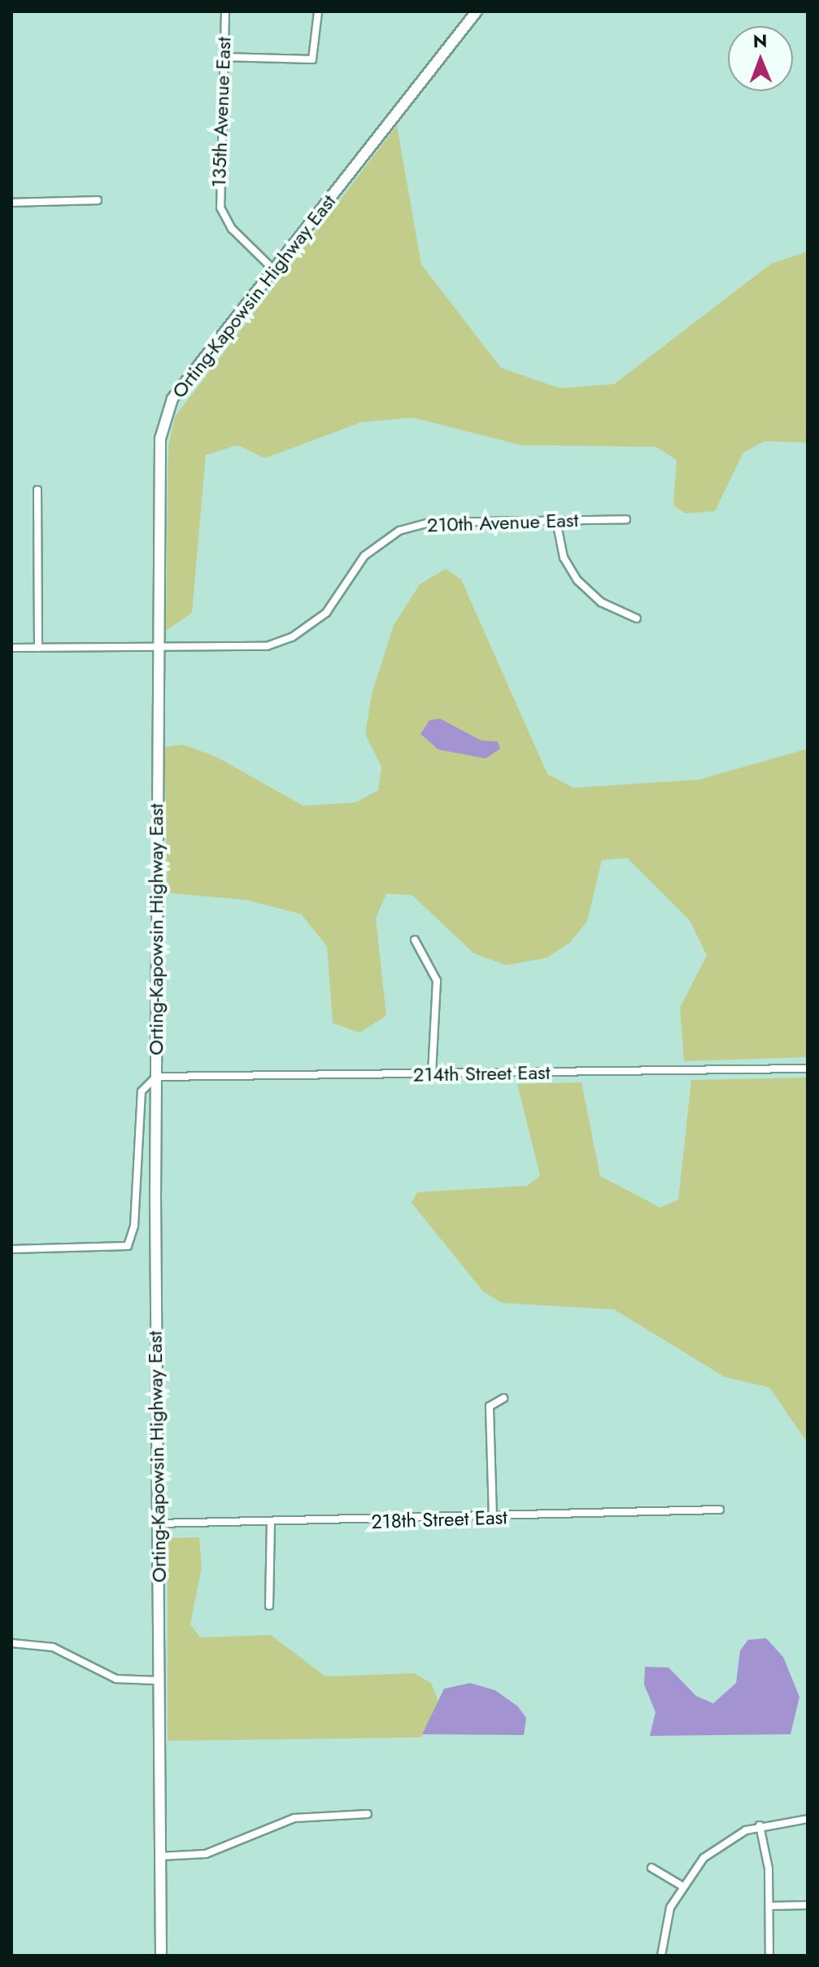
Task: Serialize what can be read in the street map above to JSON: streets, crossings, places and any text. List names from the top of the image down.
{
  "streets": {
    "main road": ["Orting-Kapowsin Highway East"],
    "street": [
      "135th Avenue East",
      "210th Avenue East",
      "214th Street East",
      "218th Street East"
    ]
  },
  "crossings": [
    ["135th Avenue East", "Orting-Kapowsin Highway East"],
    ["Orting-Kapowsin Highway East", "210th Avenue East"],
    ["Orting-Kapowsin Highway East", "214th Street East"],
    ["Orting-Kapowsin Highway East", "218th Street East"]
  ],
  "north": "top"
}
